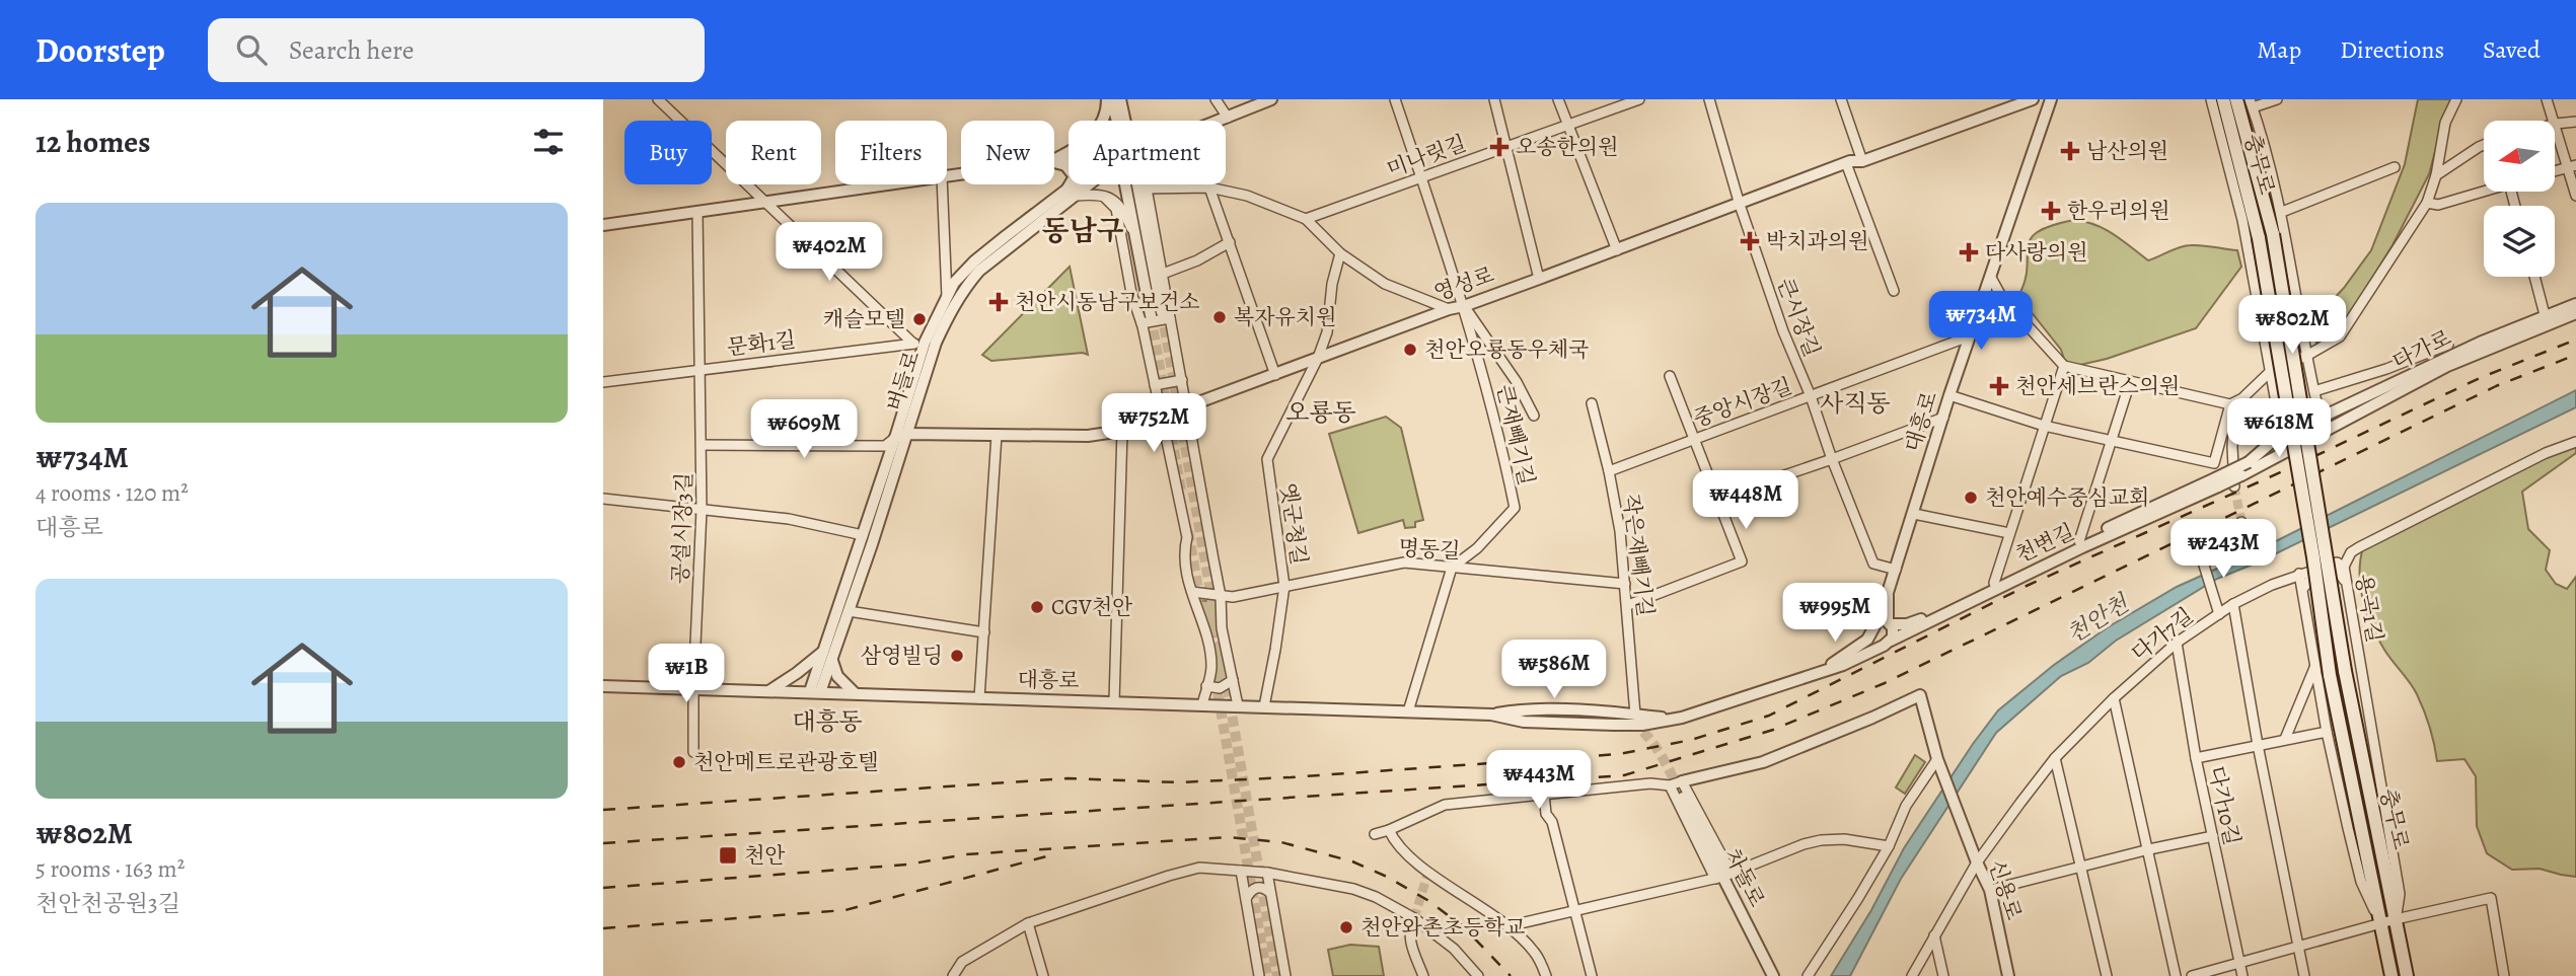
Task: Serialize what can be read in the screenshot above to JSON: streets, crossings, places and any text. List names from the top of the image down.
{
  "streets": {
    "main road": ["충무로"],
    "street": [
      "미나릿길",
      "영성로",
      "큰시장길",
      "문화1길",
      "다가로",
      "버들로",
      "중앙시장길",
      "대흥로",
      "큰재빼기길",
      "옛군청길",
      "공설시장3길",
      "천변길",
      "명동길",
      "작은재빼기길",
      "용곡1길",
      "다가7길",
      "다가10길",
      "차돌로",
      "신용로"
    ]
  },
  "crossings": [
    ["충무로", "용곡1길"],
    ["영성로", "큰시장길"],
    ["영성로", "버들로"],
    ["영성로", "큰재빼기길"],
    ["영성로", "옛군청길"],
    ["큰시장길", "중앙시장길"],
    ["큰시장길", "대흥로"],
    ["문화1길", "버들로"],
    ["문화1길", "공설시장3길"],
    ["다가로", "천변길"],
    ["버들로", "대흥로"],
    ["중앙시장길", "대흥로"],
    ["중앙시장길", "작은재빼기길"],
    ["대흥로", "옛군청길"],
    ["대흥로", "공설시장3길"],
    ["대흥로", "천변길"],
    ["대흥로", "작은재빼기길"],
    ["큰재빼기길", "명동길"],
    ["옛군청길", "명동길"],
    ["명동길", "작은재빼기길"],
    ["용곡1길", "다가7길"],
    ["다가7길", "다가10길"],
    ["다가7길", "신용로"]
  ],
  "districts": [
    "동남구",
    "사직동",
    "오룡동",
    "대흥동"
  ],
  "water": ["천안천"],
  "places": {
    "health": [
      "오송한의원",
      "남산의원",
      "한우리의원",
      "박치과의원",
      "다사랑의원",
      "천안시동남구보건소",
      "천안세브란스의원"
    ],
    "other": [
      "복자유치원",
      "캐슬모텔",
      "천안오룡동우체국",
      "천안예수중심교회",
      "CGV천안",
      "삼영빌딩",
      "천안메트로관광호텔",
      "천안와촌초등학교"
    ],
    "transit": ["천안"]
  },
  "north": "left",
  "page": {
    "header": "Doorstep",
    "search": "Search here",
    "nav": ["Map", "Directions", "Saved"],
    "heading": "12 homes",
    "chip": [
      "Buy",
      "Rent",
      "Filters",
      "New",
      "Apartment"
    ],
    "list": [
      {
        "name": "₩734M",
        "note": "4 rooms · 120 m² · 대흥로"
      },
      {
        "name": "₩802M",
        "note": "5 rooms · 163 m² · 천안천공원3길"
      }
    ],
    "price": [
      "₩402M",
      "₩734M",
      "₩802M",
      "₩752M",
      "₩618M",
      "₩609M",
      "₩448M",
      "₩243M",
      "₩995M",
      "₩586M",
      "₩1B",
      "₩443M"
    ]
  }
}
